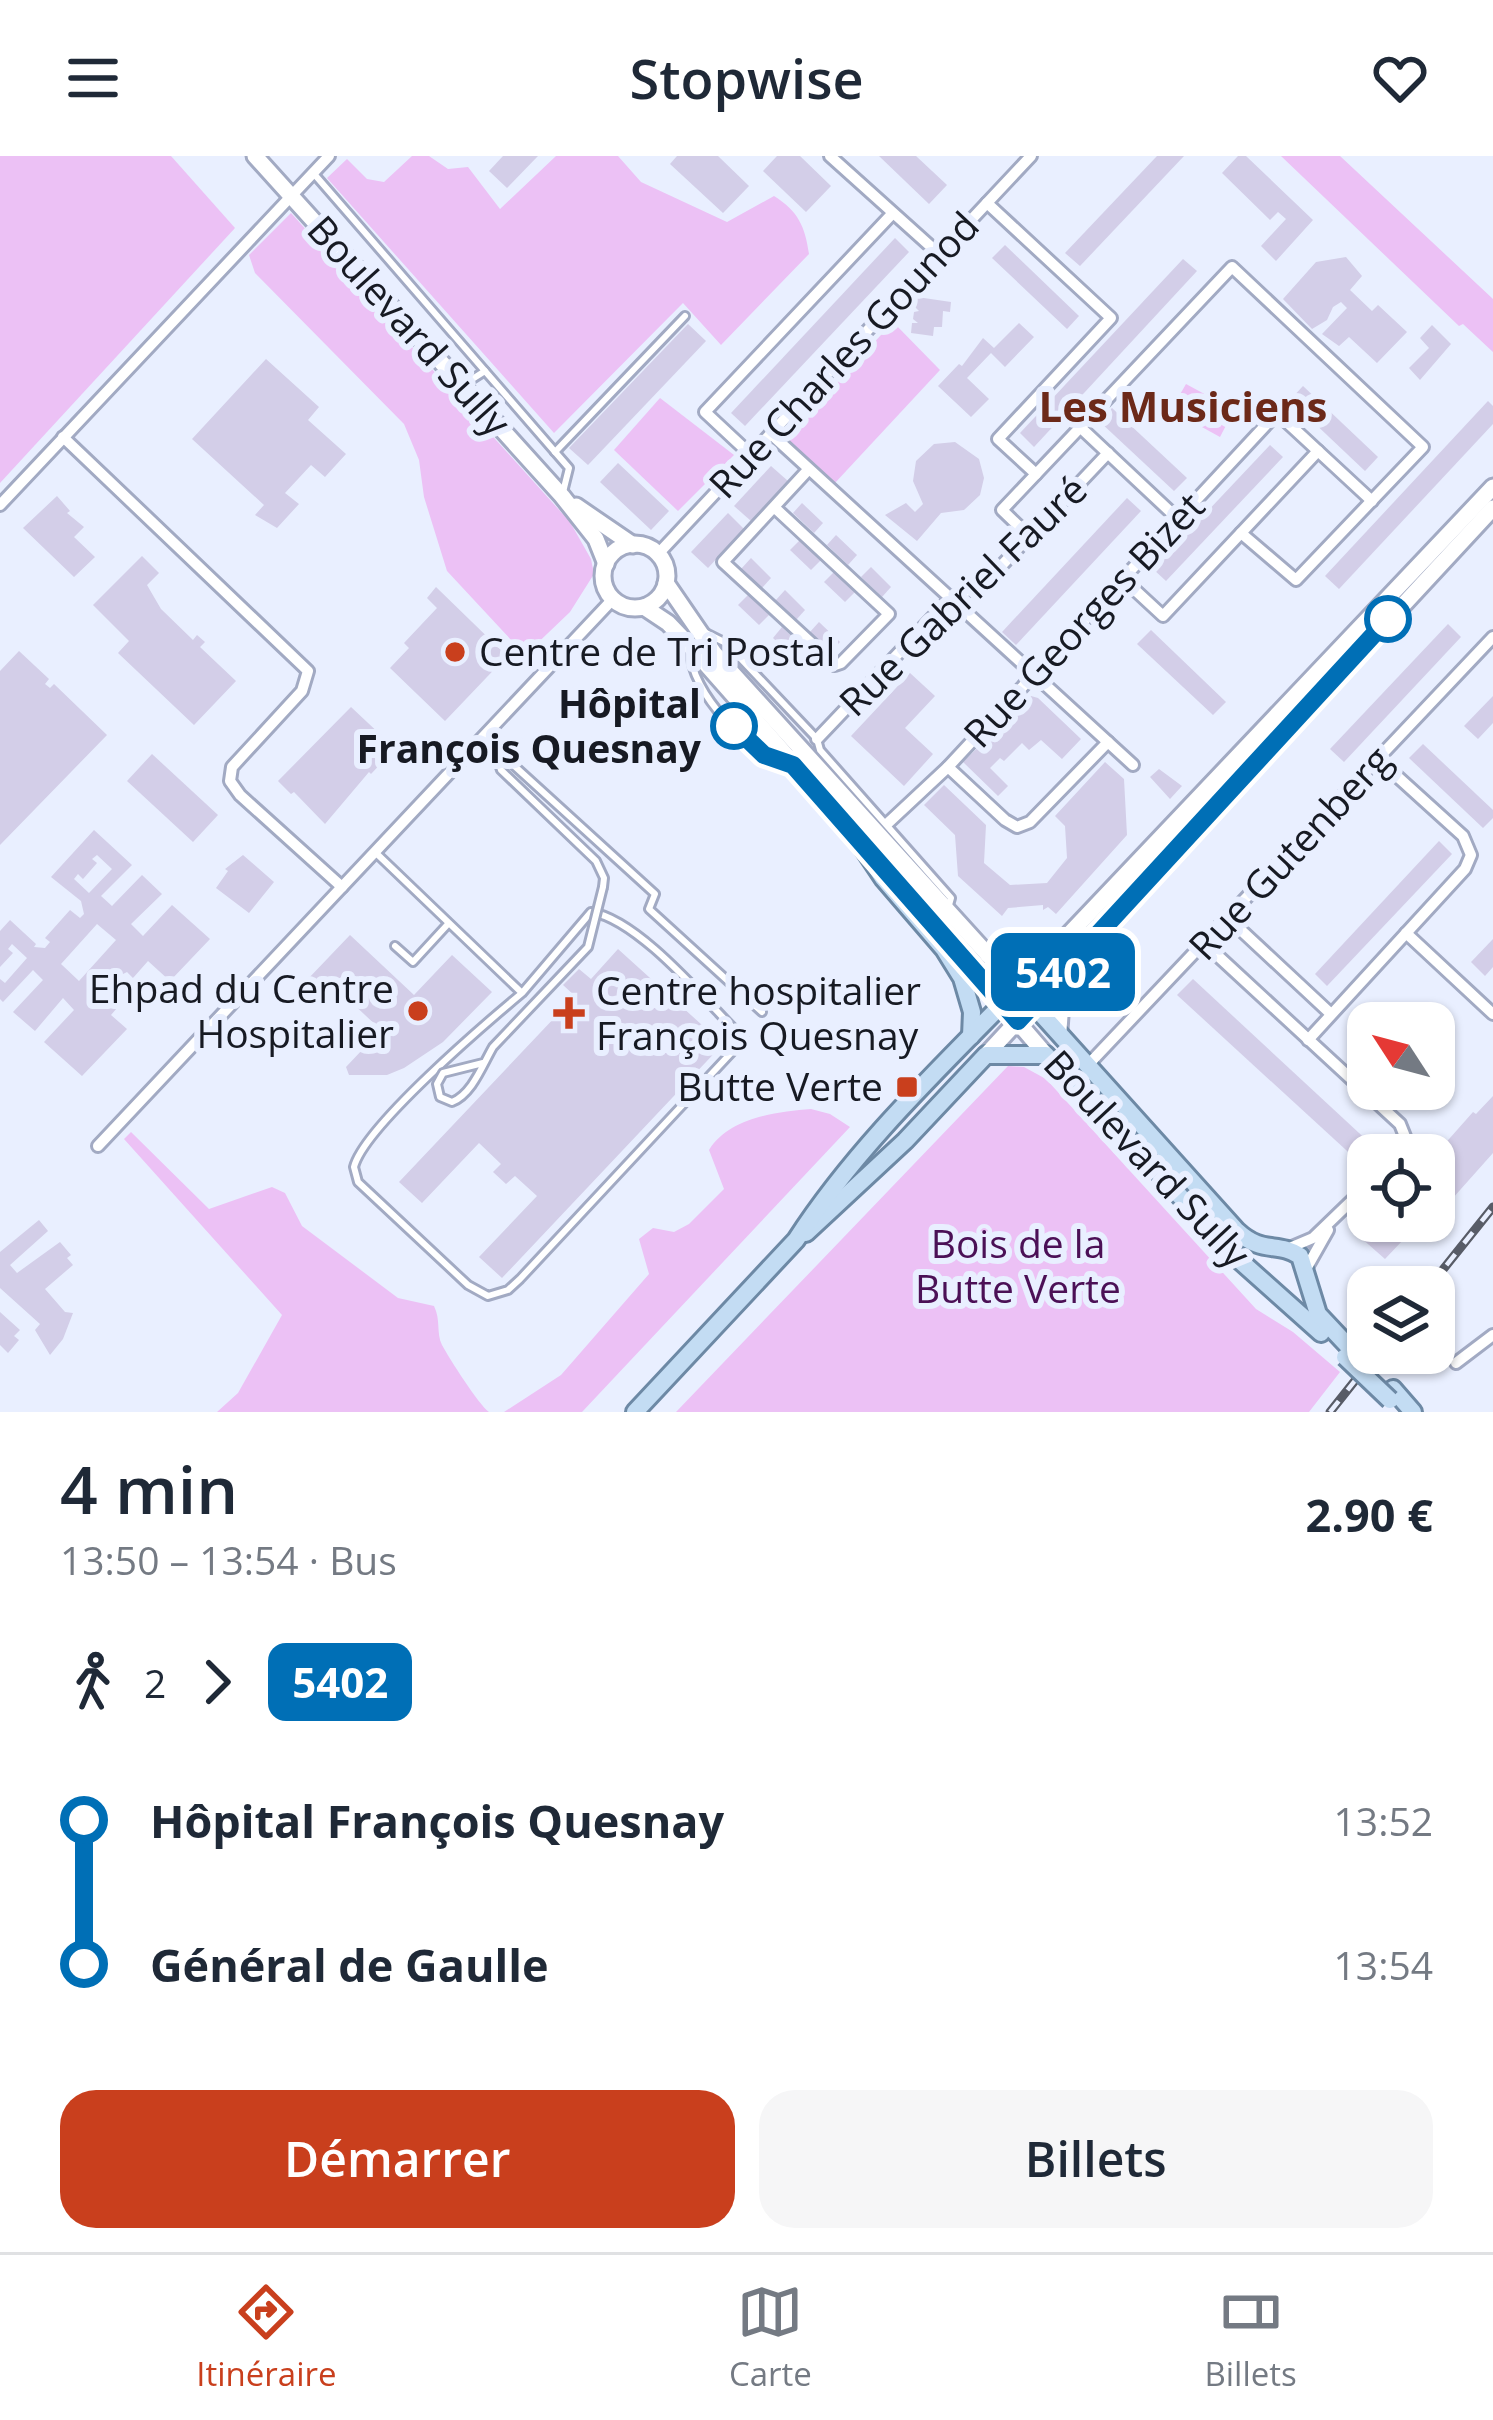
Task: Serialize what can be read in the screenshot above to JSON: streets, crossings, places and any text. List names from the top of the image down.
{
  "streets": {
    "main road": ["Boulevard Sully"],
    "street": [
      "Rue Charles Gounod",
      "Rue Gabriel Fauré",
      "Rue Georges Bizet",
      "Rue Gutenberg"
    ]
  },
  "crossings": [
    ["Boulevard Sully", "Rue Charles Gounod"],
    ["Boulevard Sully", "Rue Gabriel Fauré"],
    ["Boulevard Sully", "Rue Georges Bizet"],
    ["Boulevard Sully", "Rue Gutenberg"]
  ],
  "districts": ["Les Musiciens"],
  "parks": ["Bois de la Butte Verte"],
  "places": {
    "other": ["Centre de Tri Postal", "Hôpital François Quesnay", "Ehpad du Centre Hospitalier"],
    "health": ["Centre hospitalier François Quesnay"],
    "transit": ["Butte Verte"]
  },
  "lines": ["bus line 5402"],
  "north": "top left",
  "page": {
    "header": "Stopwise",
    "on_map": "5402",
    "heading": ["4 min", "13:50 – 13:54 · Bus", "2.90 €"],
    "legs": ["2", "5402"],
    "list": [
      {
        "name": "Hôpital François Quesnay",
        "value": "13:52"
      },
      {
        "name": "Général de Gaulle",
        "value": "13:54"
      }
    ],
    "buttons": ["Démarrer", "Billets"],
    "tabs": ["Itinéraire", "Carte", "Billets"]
  }
}
